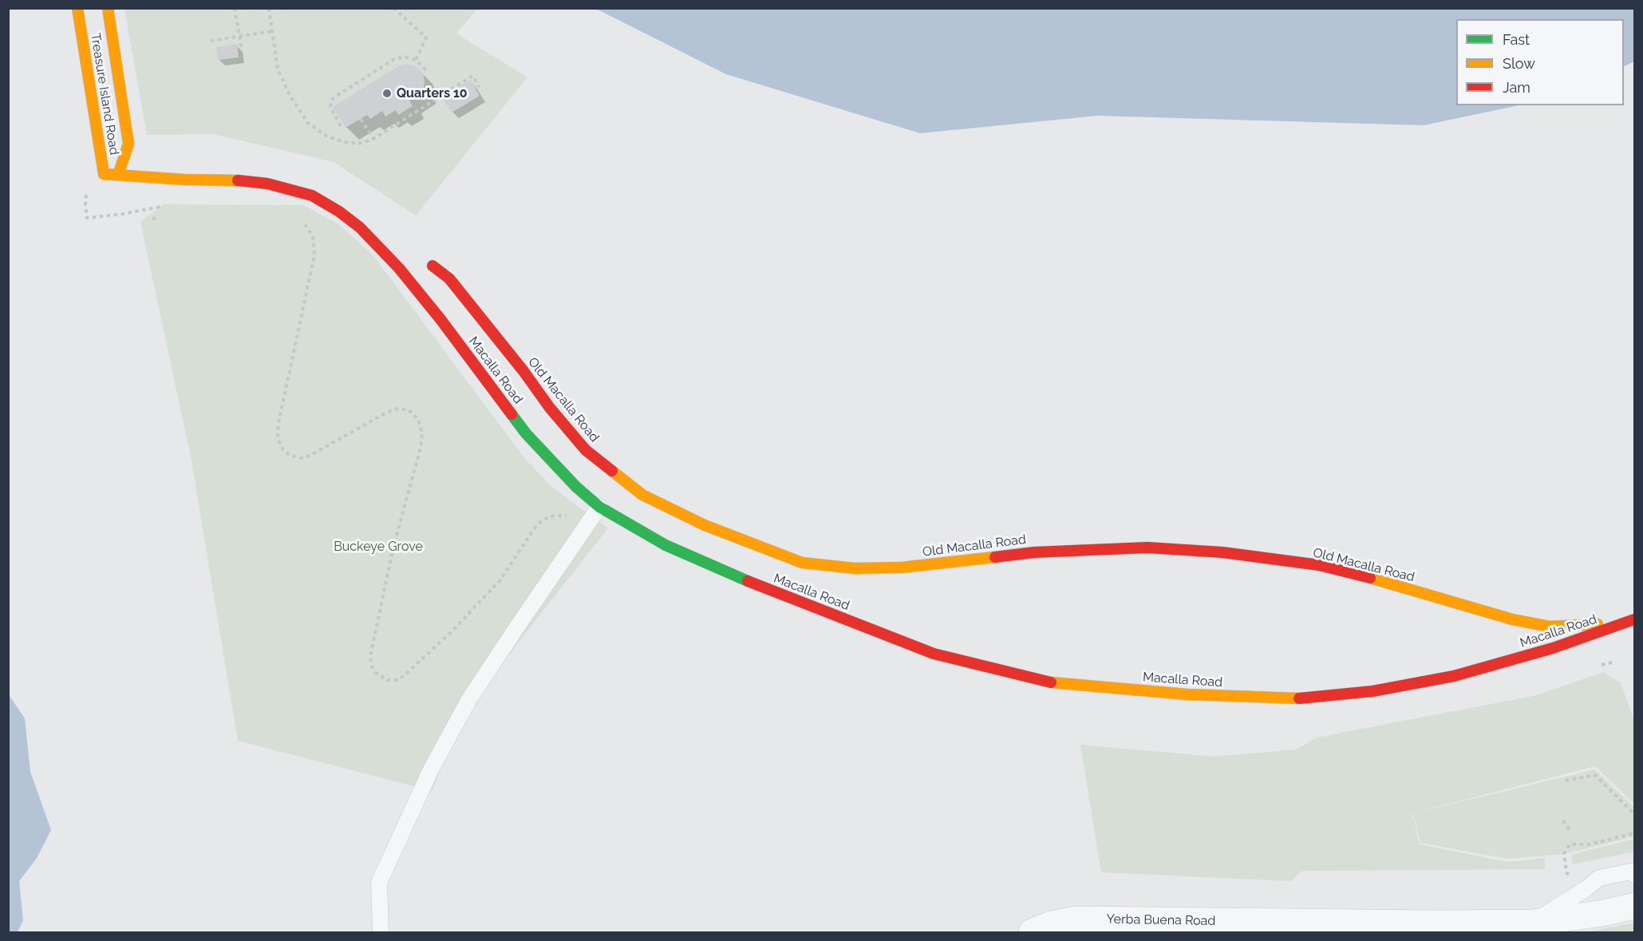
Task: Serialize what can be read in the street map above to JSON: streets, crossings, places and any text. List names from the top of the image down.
{
  "streets": {
    "street": [
      "Treasure Island Road",
      "Macalla Road",
      "Old Macalla Road",
      "Yerba Buena Road"
    ]
  },
  "crossings": [
    ["Treasure Island Road", "Macalla Road"],
    ["Macalla Road", "Old Macalla Road"]
  ],
  "parks": ["Buckeye Grove"],
  "places": ["Quarters 10"],
  "legend": ["Fast", "Slow", "Jam"]
}
